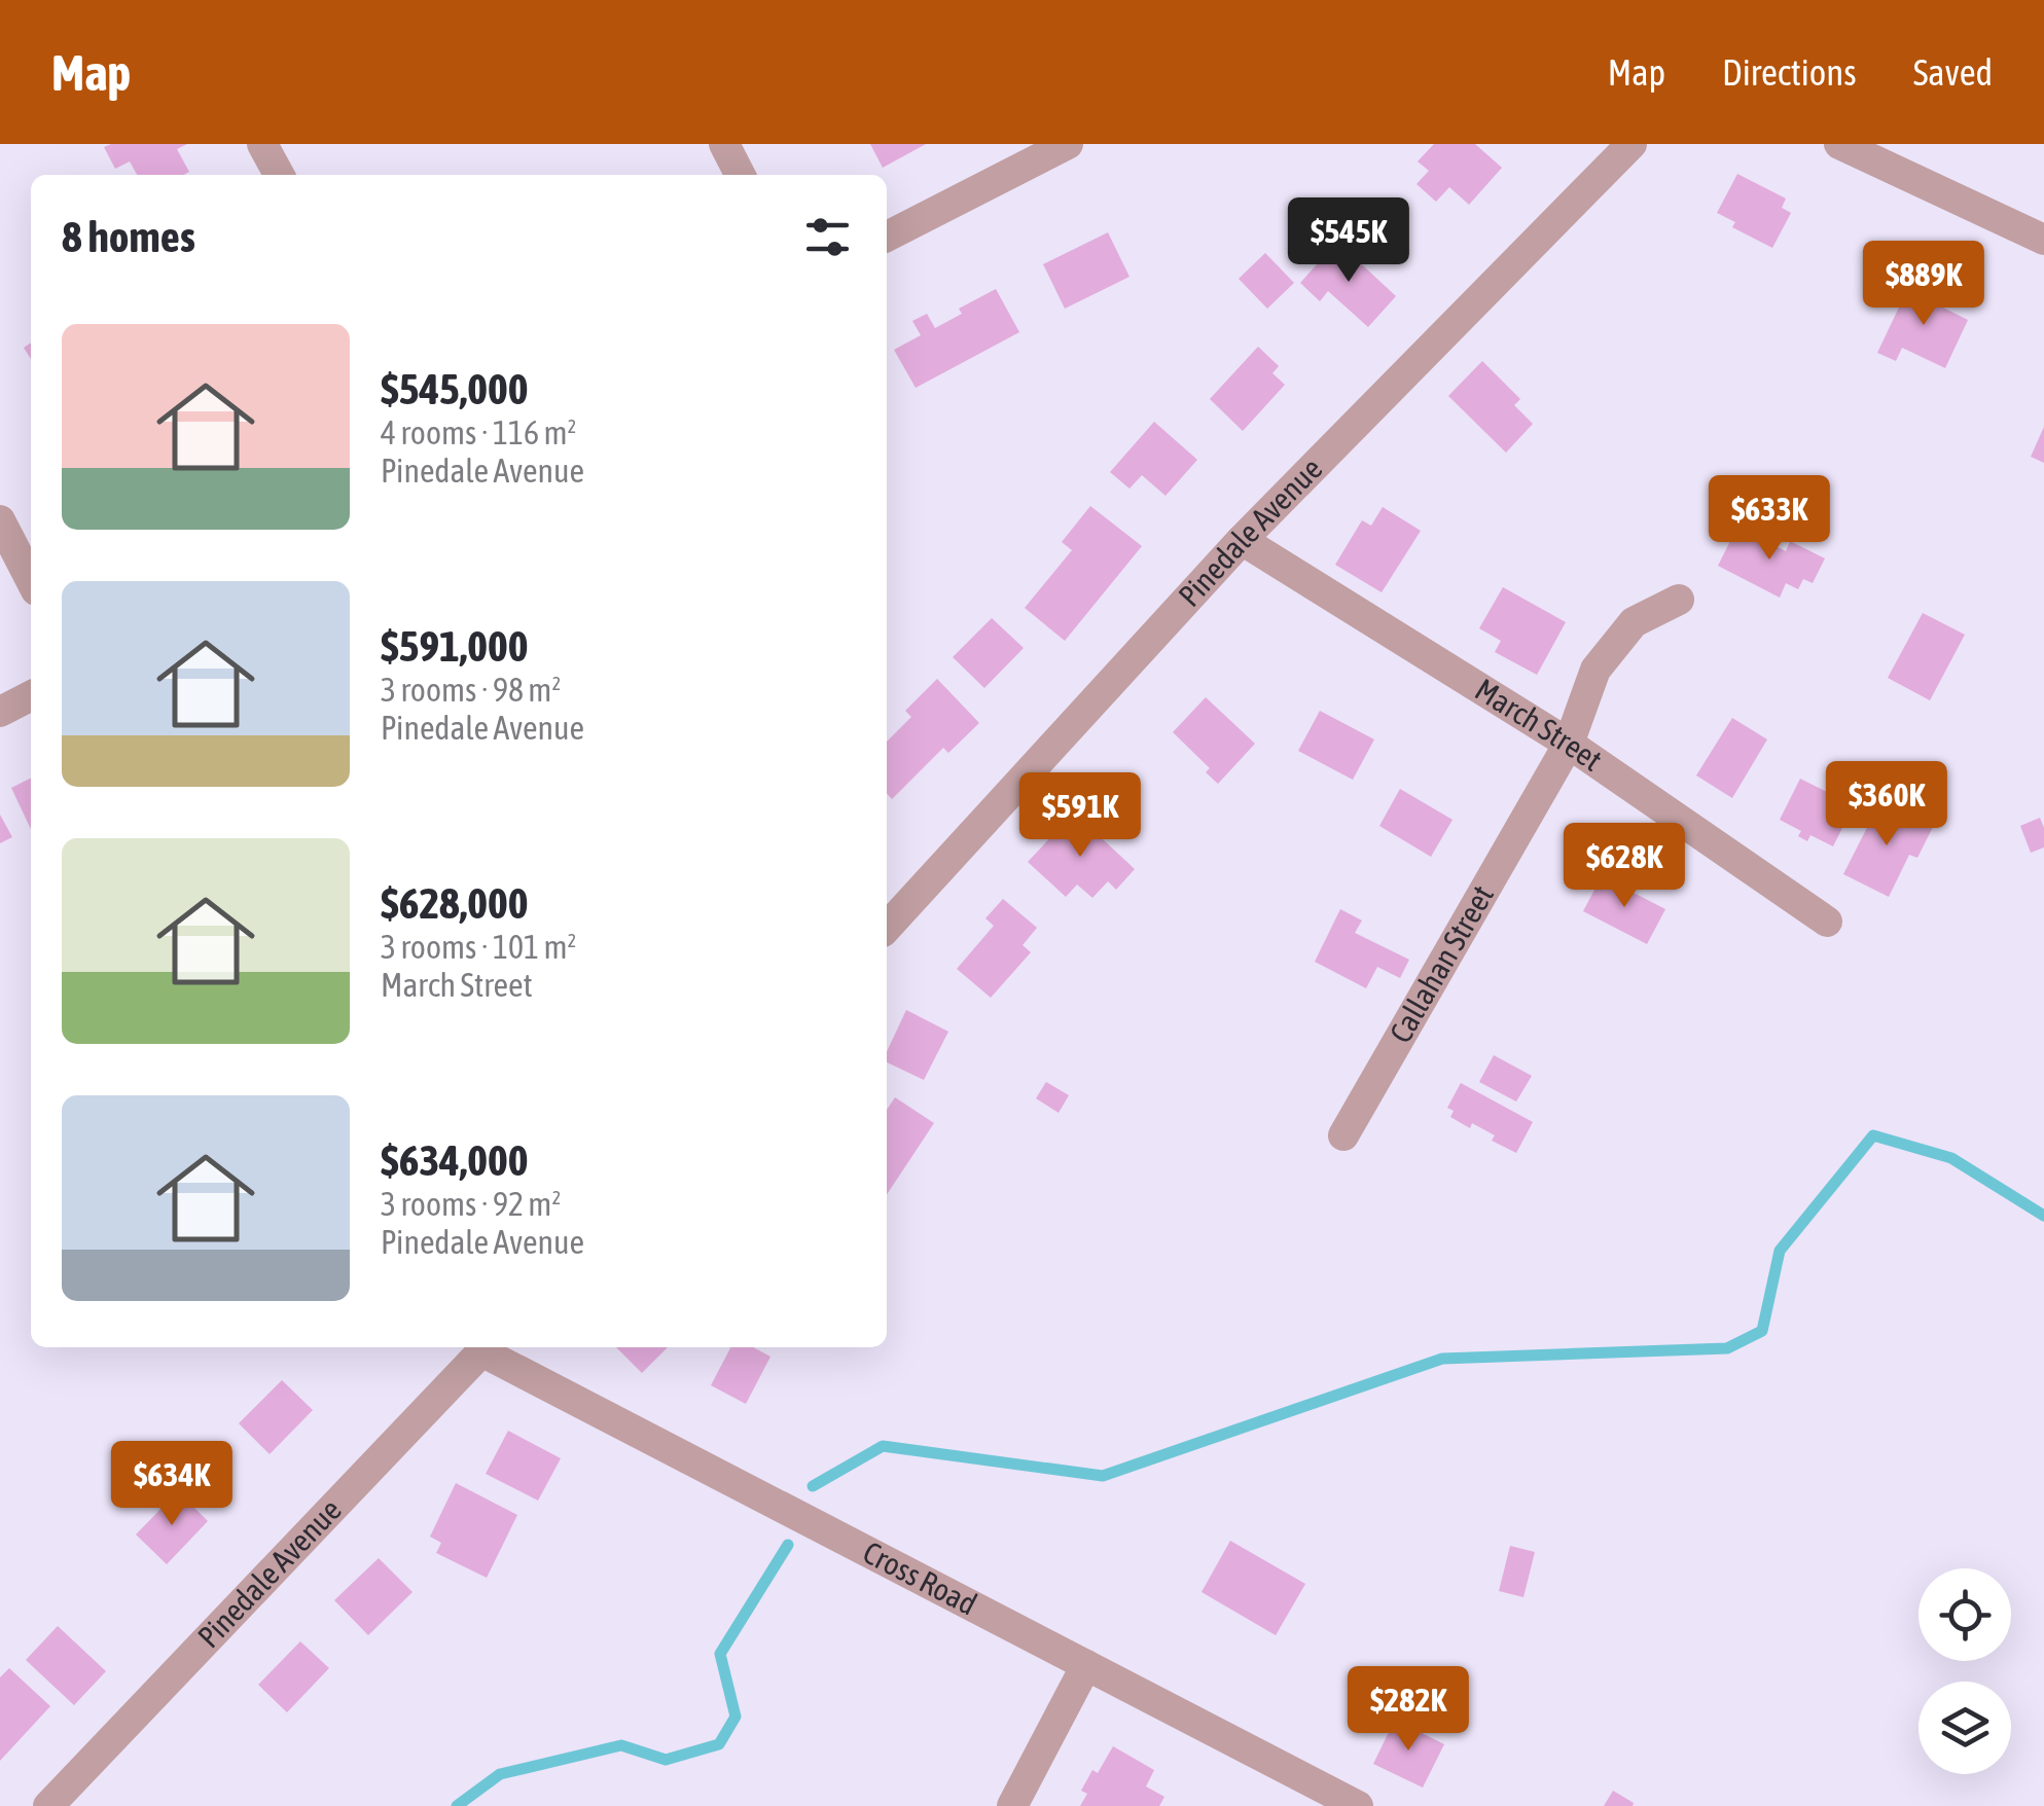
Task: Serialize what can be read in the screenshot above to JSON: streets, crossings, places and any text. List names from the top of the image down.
{
  "streets": {
    "street": [
      "Pinedale Avenue",
      "March Street",
      "Callahan Street",
      "Cross Road"
    ]
  },
  "crossings": [
    ["Pinedale Avenue", "March Street"],
    ["Pinedale Avenue", "Cross Road"],
    ["March Street", "Callahan Street"]
  ],
  "page": {
    "header": "Map",
    "nav": ["Map", "Directions", "Saved"],
    "heading": "8 homes",
    "price": [
      "$545K",
      "$889K",
      "$633K",
      "$360K",
      "$591K",
      "$628K",
      "$634K",
      "$282K"
    ],
    "list": [
      {
        "name": "$545,000",
        "note": "4 rooms · 116 m² · Pinedale Avenue"
      },
      {
        "name": "$591,000",
        "note": "3 rooms · 98 m² · Pinedale Avenue"
      },
      {
        "name": "$628,000",
        "note": "3 rooms · 101 m² · March Street"
      },
      {
        "name": "$634,000",
        "note": "3 rooms · 92 m² · Pinedale Avenue"
      }
    ]
  }
}
